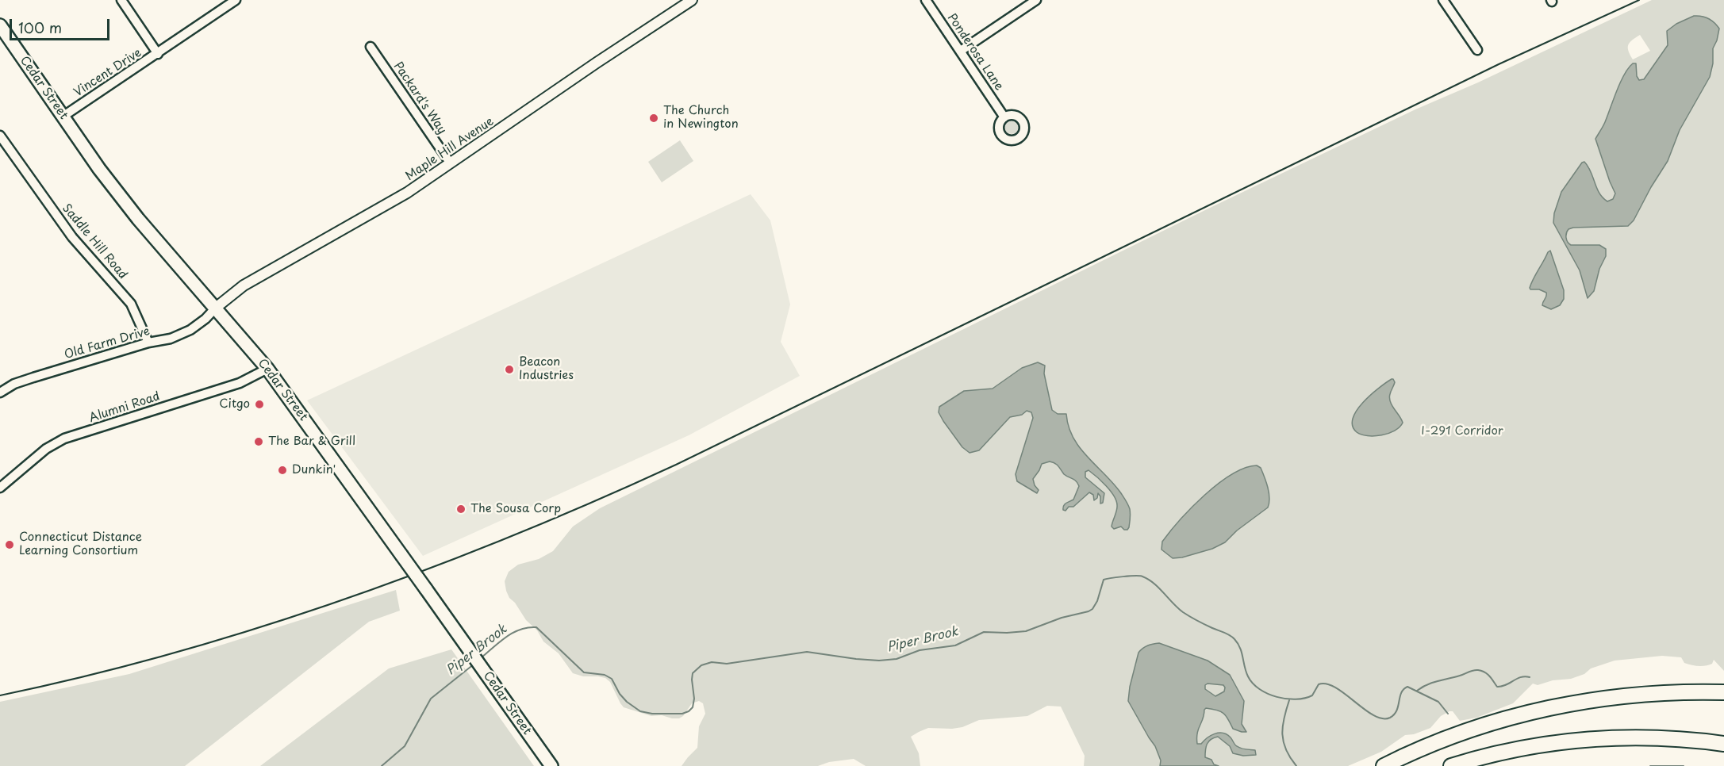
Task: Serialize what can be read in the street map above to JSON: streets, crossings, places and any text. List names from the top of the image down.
{
  "streets": {
    "main road": ["Cedar Street"],
    "street": [
      "Ponderosa Lane",
      "Vincent Drive",
      "Packard's Way",
      "Maple Hill Avenue",
      "Saddle Hill Road",
      "Old Farm Drive",
      "Alumni Road"
    ]
  },
  "crossings": [
    ["Vincent Drive", "Cedar Street"],
    ["Cedar Street", "Maple Hill Avenue"],
    ["Cedar Street", "Old Farm Drive"],
    ["Cedar Street", "Alumni Road"],
    ["Packard's Way", "Maple Hill Avenue"],
    ["Maple Hill Avenue", "Old Farm Drive"],
    ["Saddle Hill Road", "Old Farm Drive"]
  ],
  "water": ["Piper Brook"],
  "parks": ["I-291 Corridor"],
  "places": [
    "The Church in Newington",
    "Beacon Industries",
    "Citgo",
    "The Bar & Grill",
    "Dunkin'",
    "The Sousa Corp",
    "Connecticut Distance Learning Consortium"
  ],
  "scale_bar": "100 m"
}
